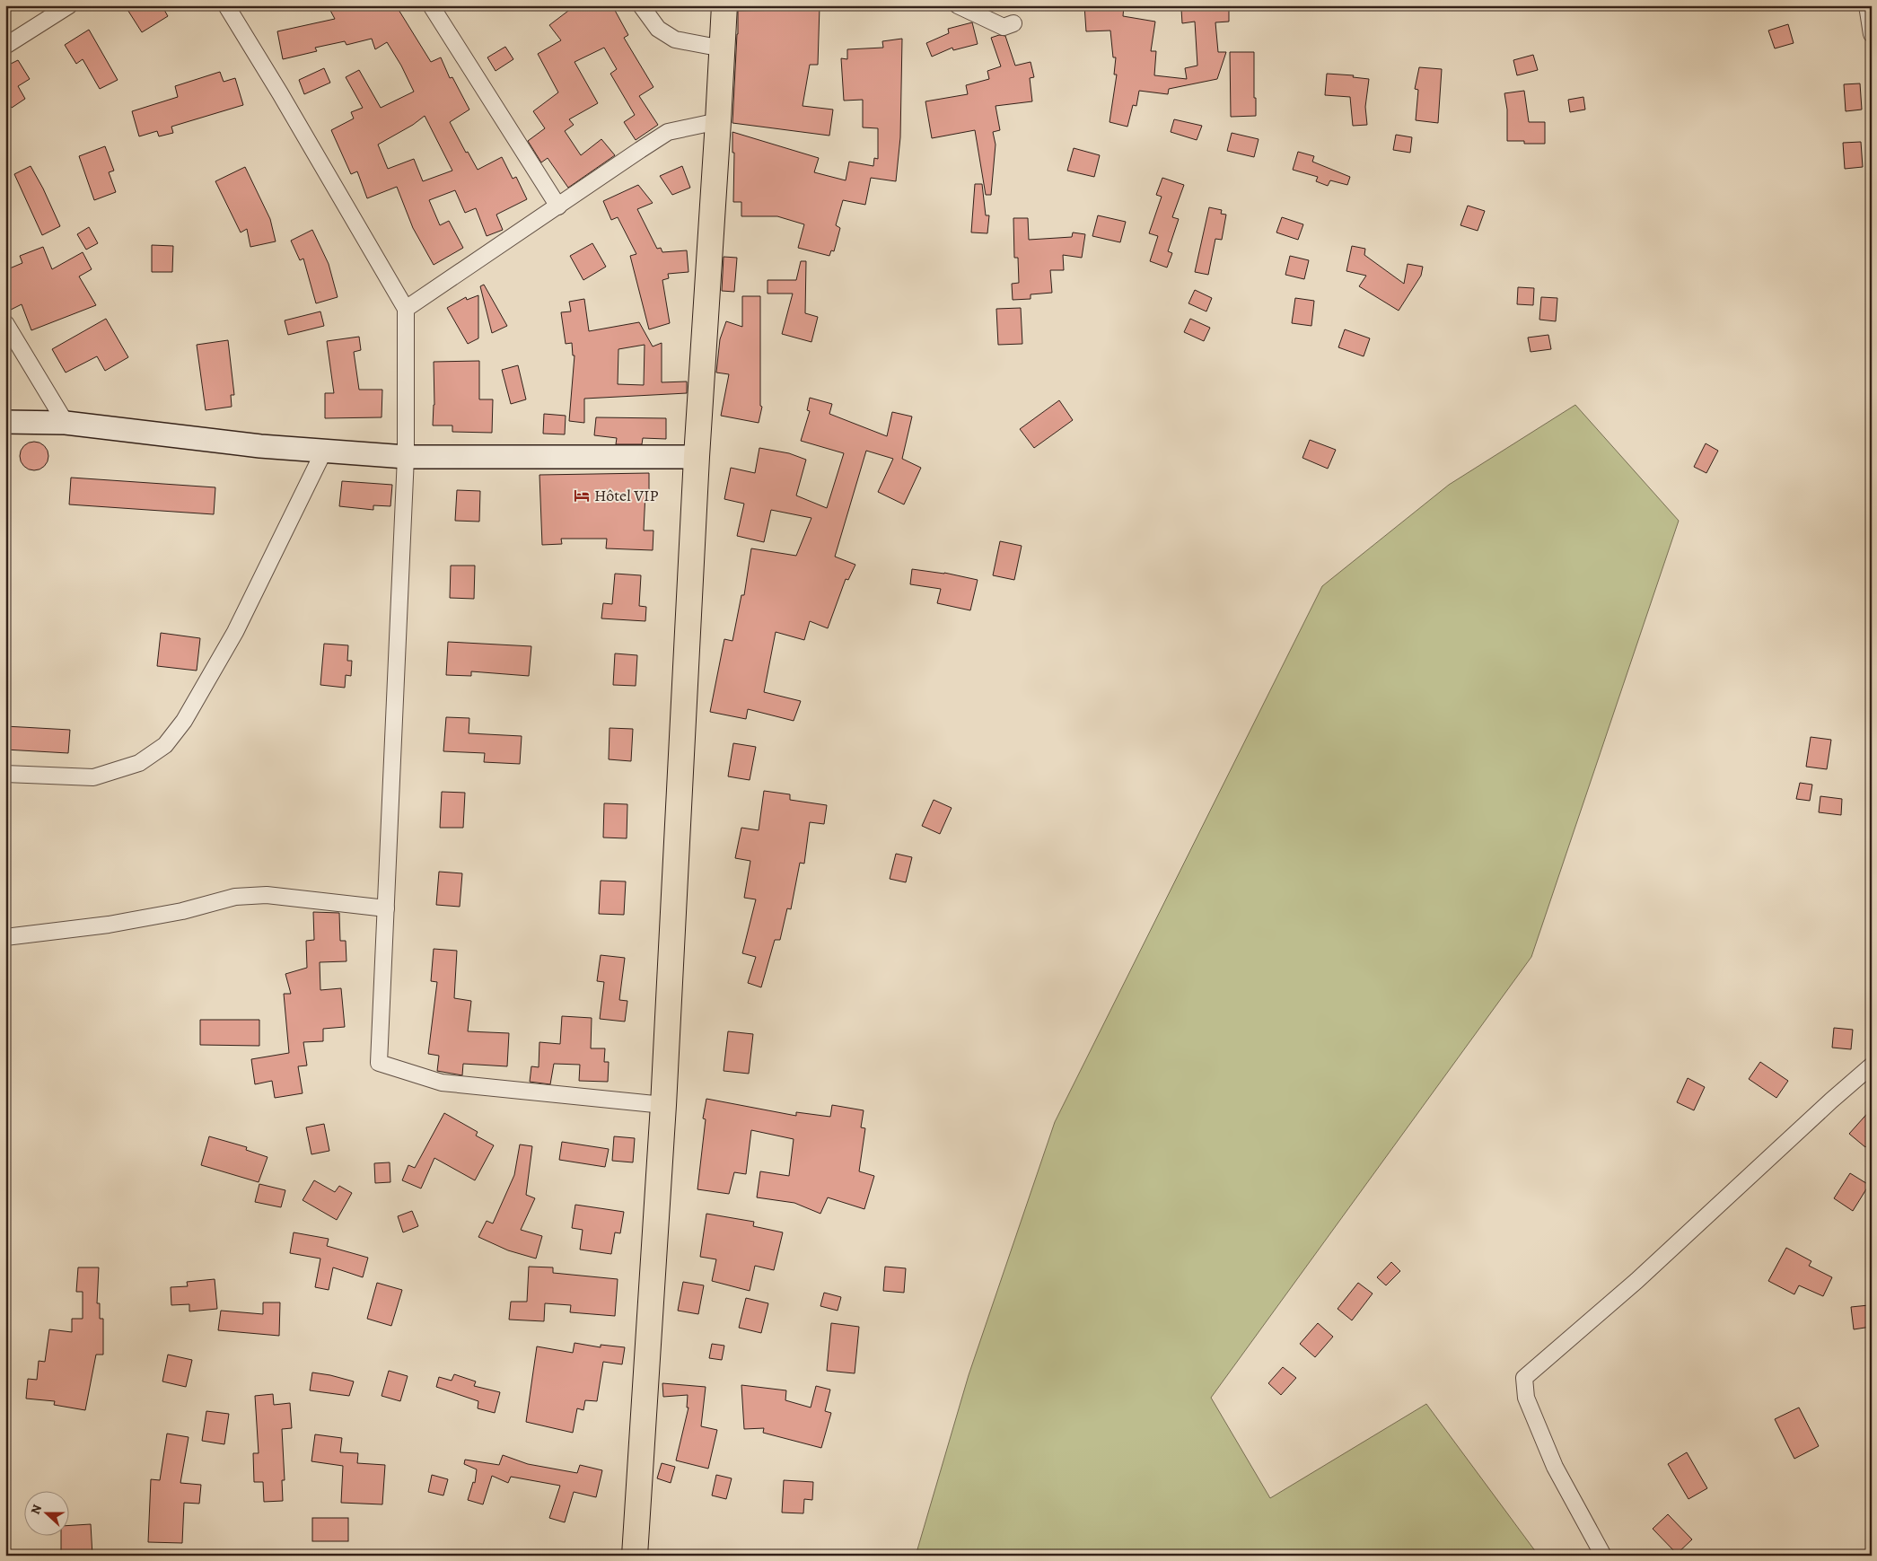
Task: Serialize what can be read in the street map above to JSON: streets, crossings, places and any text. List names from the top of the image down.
{
  "places": {
    "hotel": ["Hôtel VIP"]
  },
  "north": "left"
}
